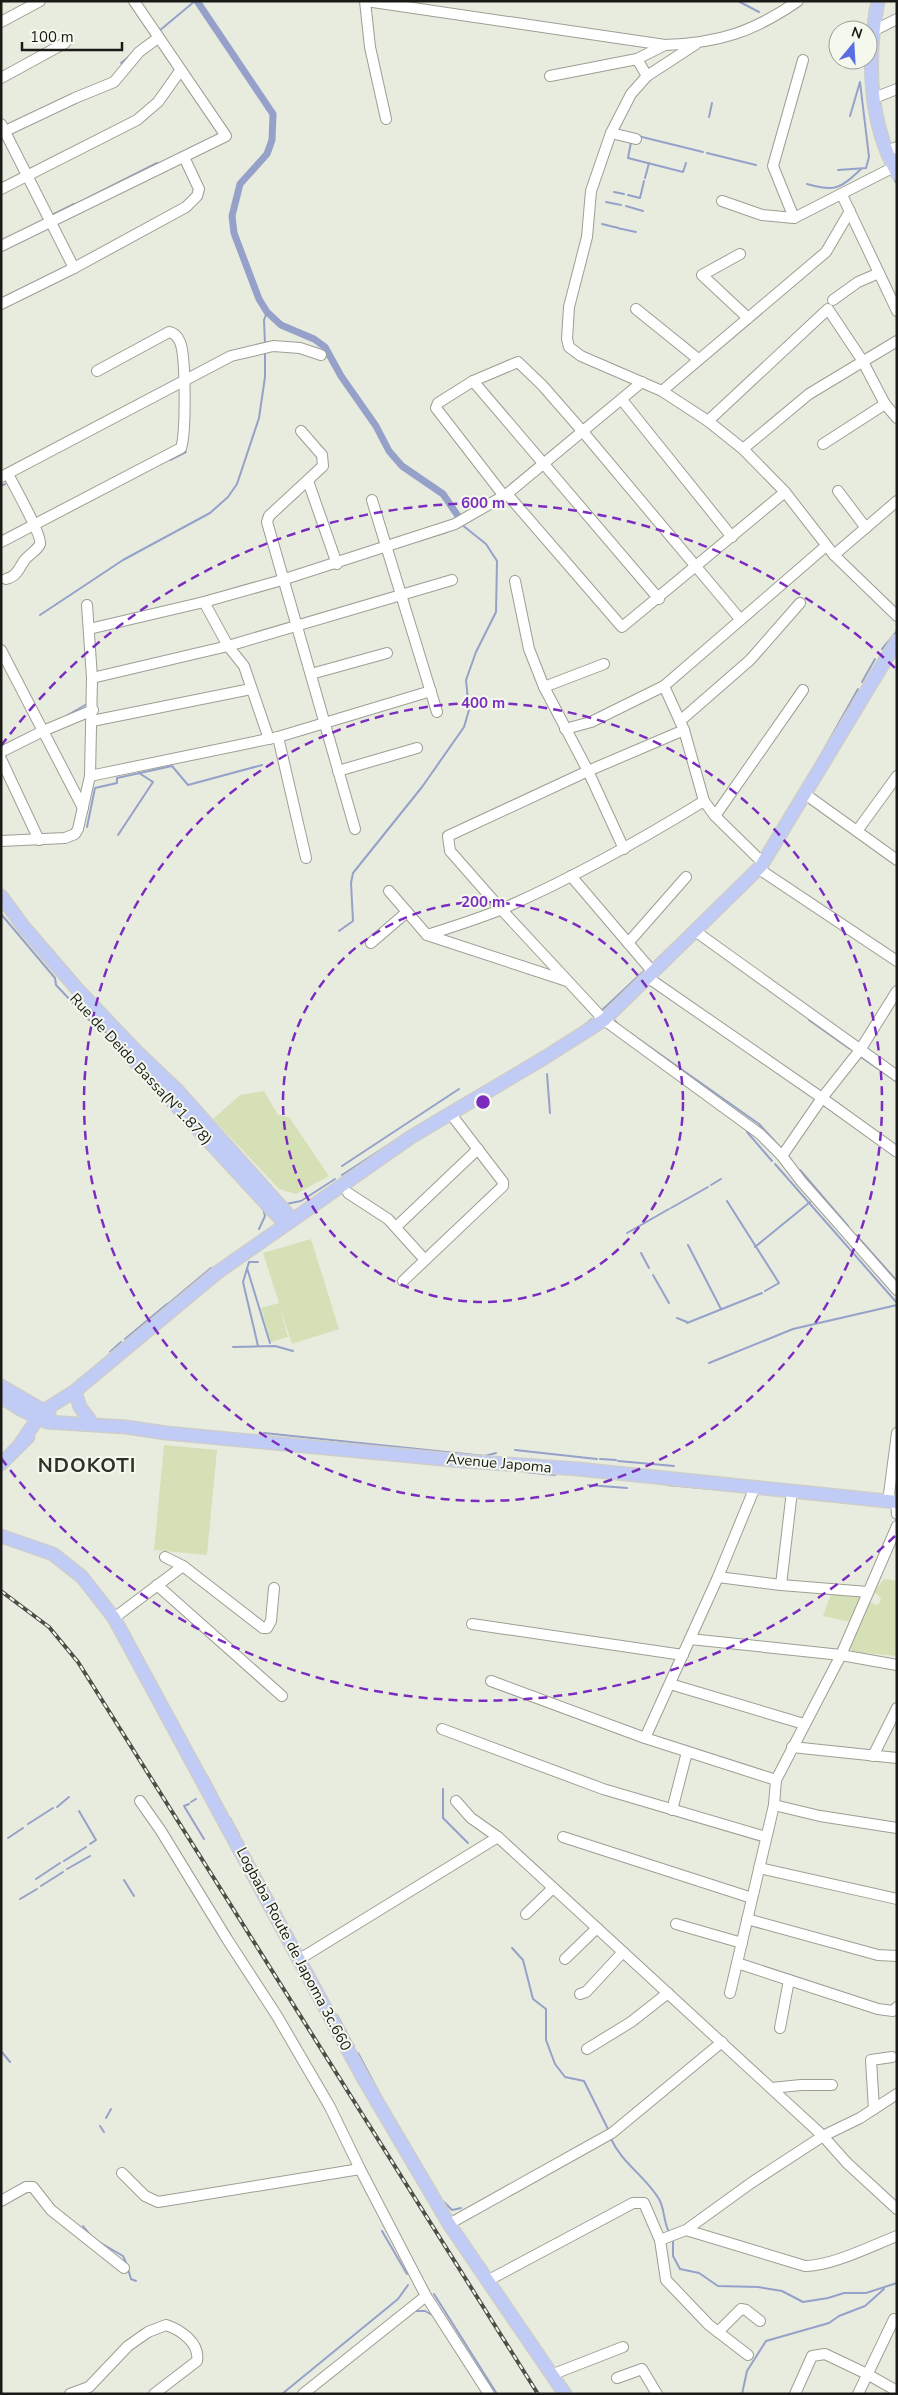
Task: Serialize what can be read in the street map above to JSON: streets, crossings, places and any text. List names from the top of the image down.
{
  "streets": {
    "main road": ["Rue de Deido Bassa(N°1.878)", "Avenue Japoma", "Logbaba Route de Japoma 3c.660"]
  },
  "districts": ["NDOKOTI"],
  "scale_bar": "100 m",
  "north": "top",
  "rings": ["600 m", "400 m", "200 m"]
}
